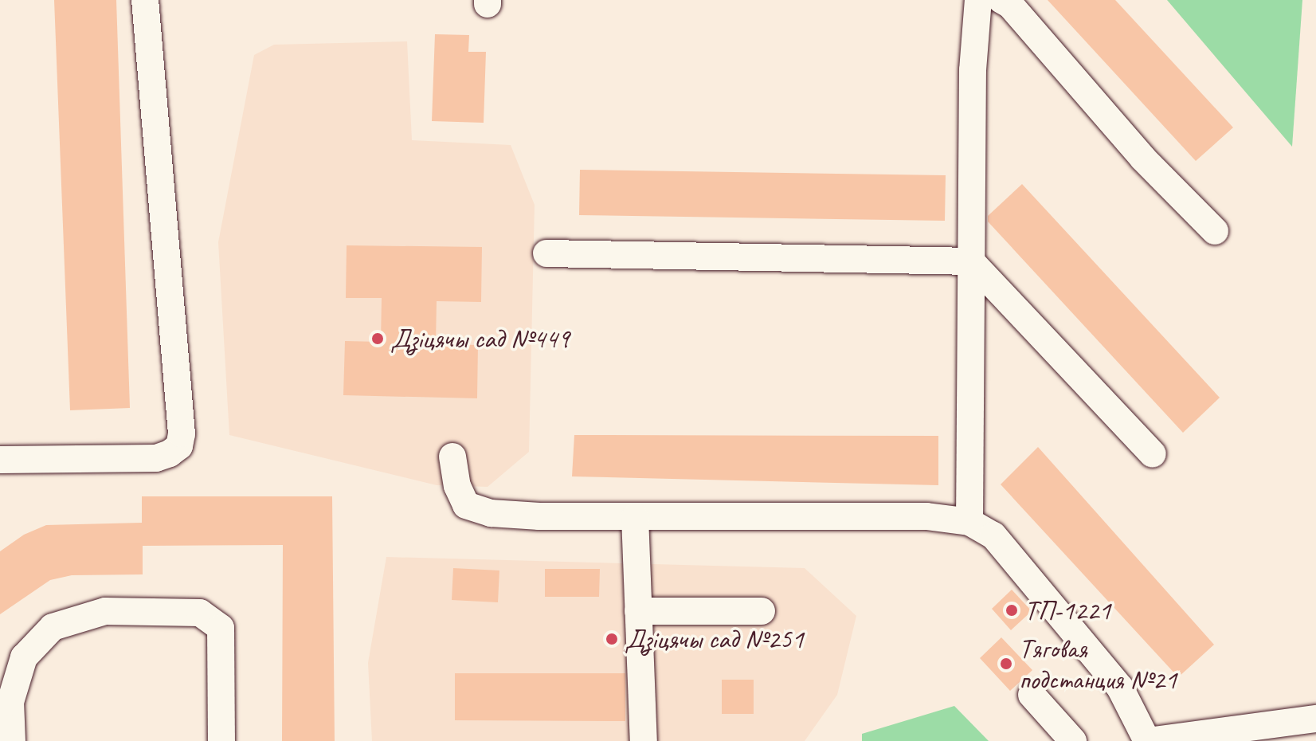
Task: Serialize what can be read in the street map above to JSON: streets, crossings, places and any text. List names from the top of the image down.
{
  "places": [
    "Дзіцячы сад №449",
    "ТП-1221",
    "Дзіцячы сад №251",
    "Тяговая подстанция №21"
  ]
}
